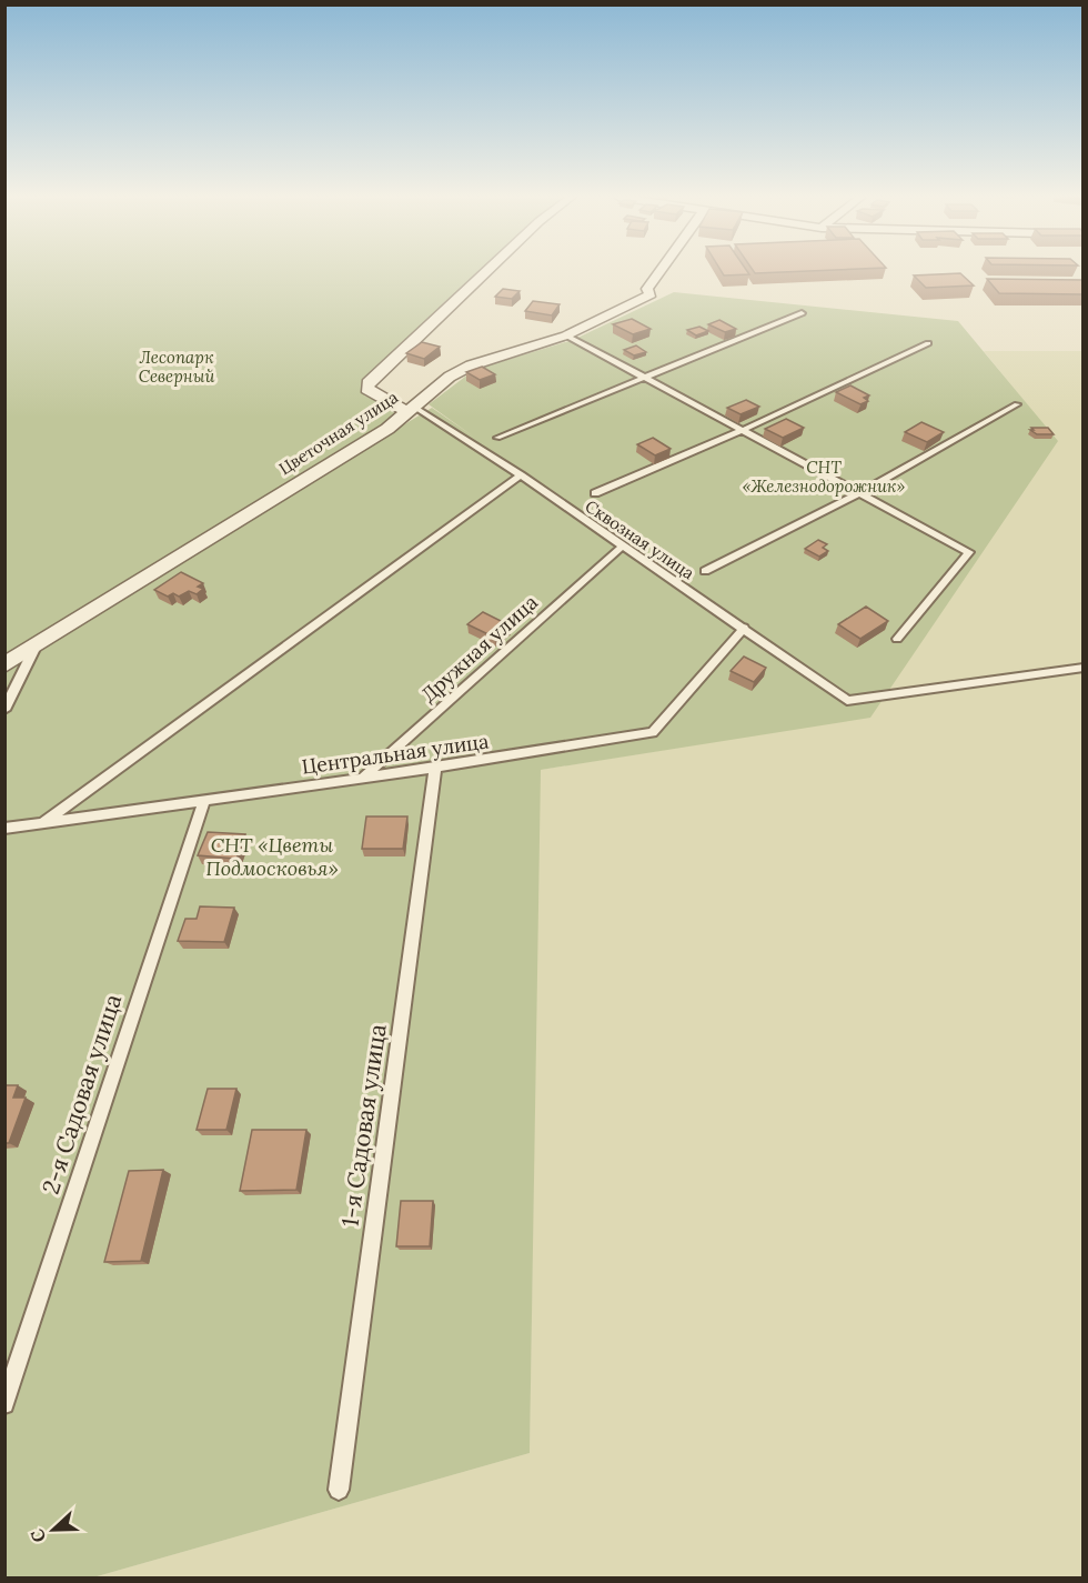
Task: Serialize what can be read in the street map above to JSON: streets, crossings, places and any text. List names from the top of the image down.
{
  "streets": {
    "street": ["Цветочная улица"],
    "lane": [
      "Сквозная улица",
      "Дружная улица",
      "Центральная улица",
      "2-я Садовая улица",
      "1-я Садовая улица"
    ]
  },
  "crossings": [
    ["Цветочная улица", "Сквозная улица"],
    ["Сквозная улица", "Дружная улица"],
    ["Сквозная улица", "Центральная улица"],
    ["Дружная улица", "Центральная улица"],
    ["Центральная улица", "2-я Садовая улица"],
    ["Центральная улица", "1-я Садовая улица"]
  ],
  "parks": ["Лесопарк Северный", "СНТ «Железнодорожник»", "СНТ «Цветы Подмосковья»"],
  "north": "left"
}
